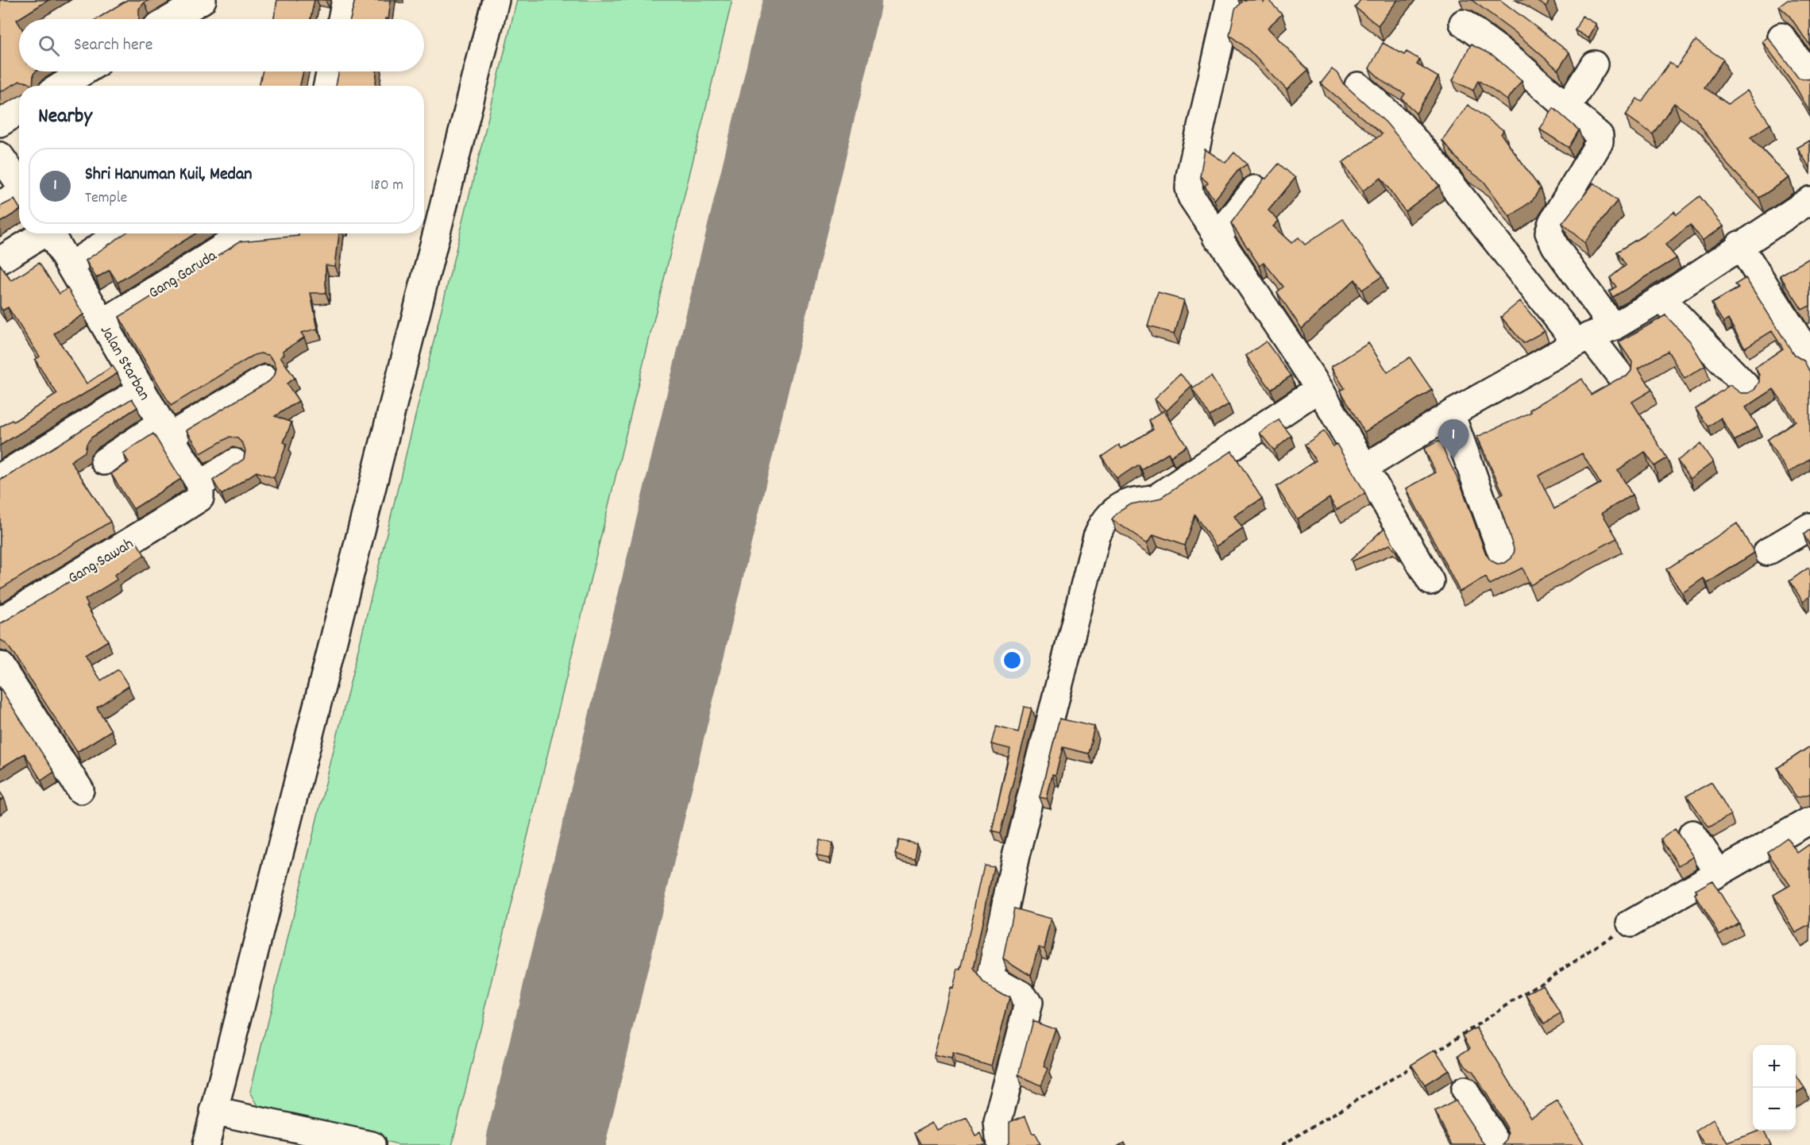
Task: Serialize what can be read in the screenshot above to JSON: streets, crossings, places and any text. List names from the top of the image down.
{
  "streets": {
    "street": ["Gang Garuda", "Jalan Starban", "Gang Sawah"]
  },
  "crossings": [
    ["Gang Garuda", "Jalan Starban"],
    ["Jalan Starban", "Gang Sawah"]
  ],
  "page": {
    "search": "Search here",
    "heading": "Nearby",
    "list": [
      {
        "mark": "1",
        "name": "Shri Hanuman Kuil, Medan",
        "note": "Temple",
        "value": "180 m"
      }
    ],
    "pins": "1",
    "map_buttons": ["+", "−"]
  }
}
